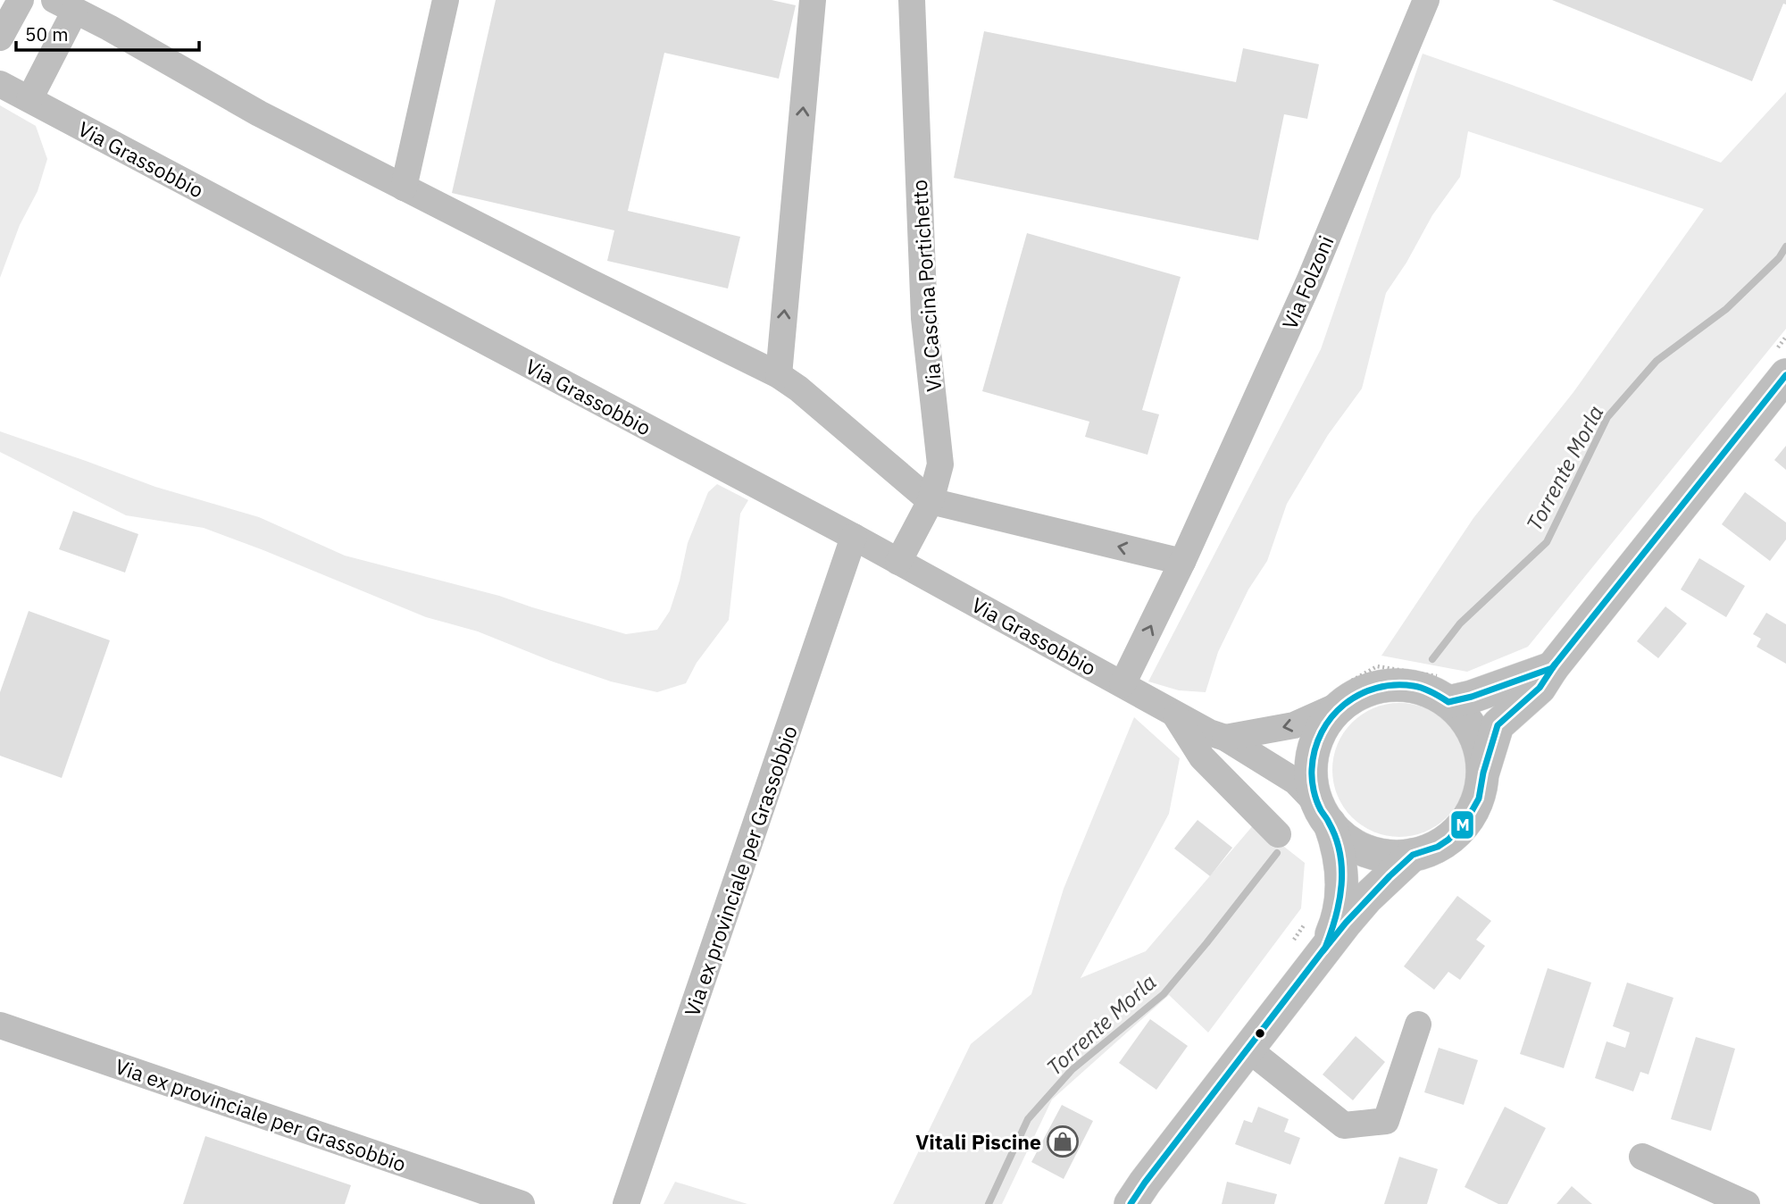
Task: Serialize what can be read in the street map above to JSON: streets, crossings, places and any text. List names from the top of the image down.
{
  "streets": {
    "street": [
      "Via Grassobbio",
      "Via Folzoni",
      "Via Cascina Portichetto",
      "Via ex provinciale per Grassobbio"
    ]
  },
  "crossings": [
    ["Via Grassobbio", "Via Folzoni"],
    ["Via Grassobbio", "Via Cascina Portichetto"],
    ["Via Grassobbio", "Via ex provinciale per Grassobbio"]
  ],
  "water": ["Torrente Morla"],
  "places": {
    "shop": ["Vitali Piscine"]
  },
  "lines": ["transit line M"],
  "scale_bar": "50 m"
}
